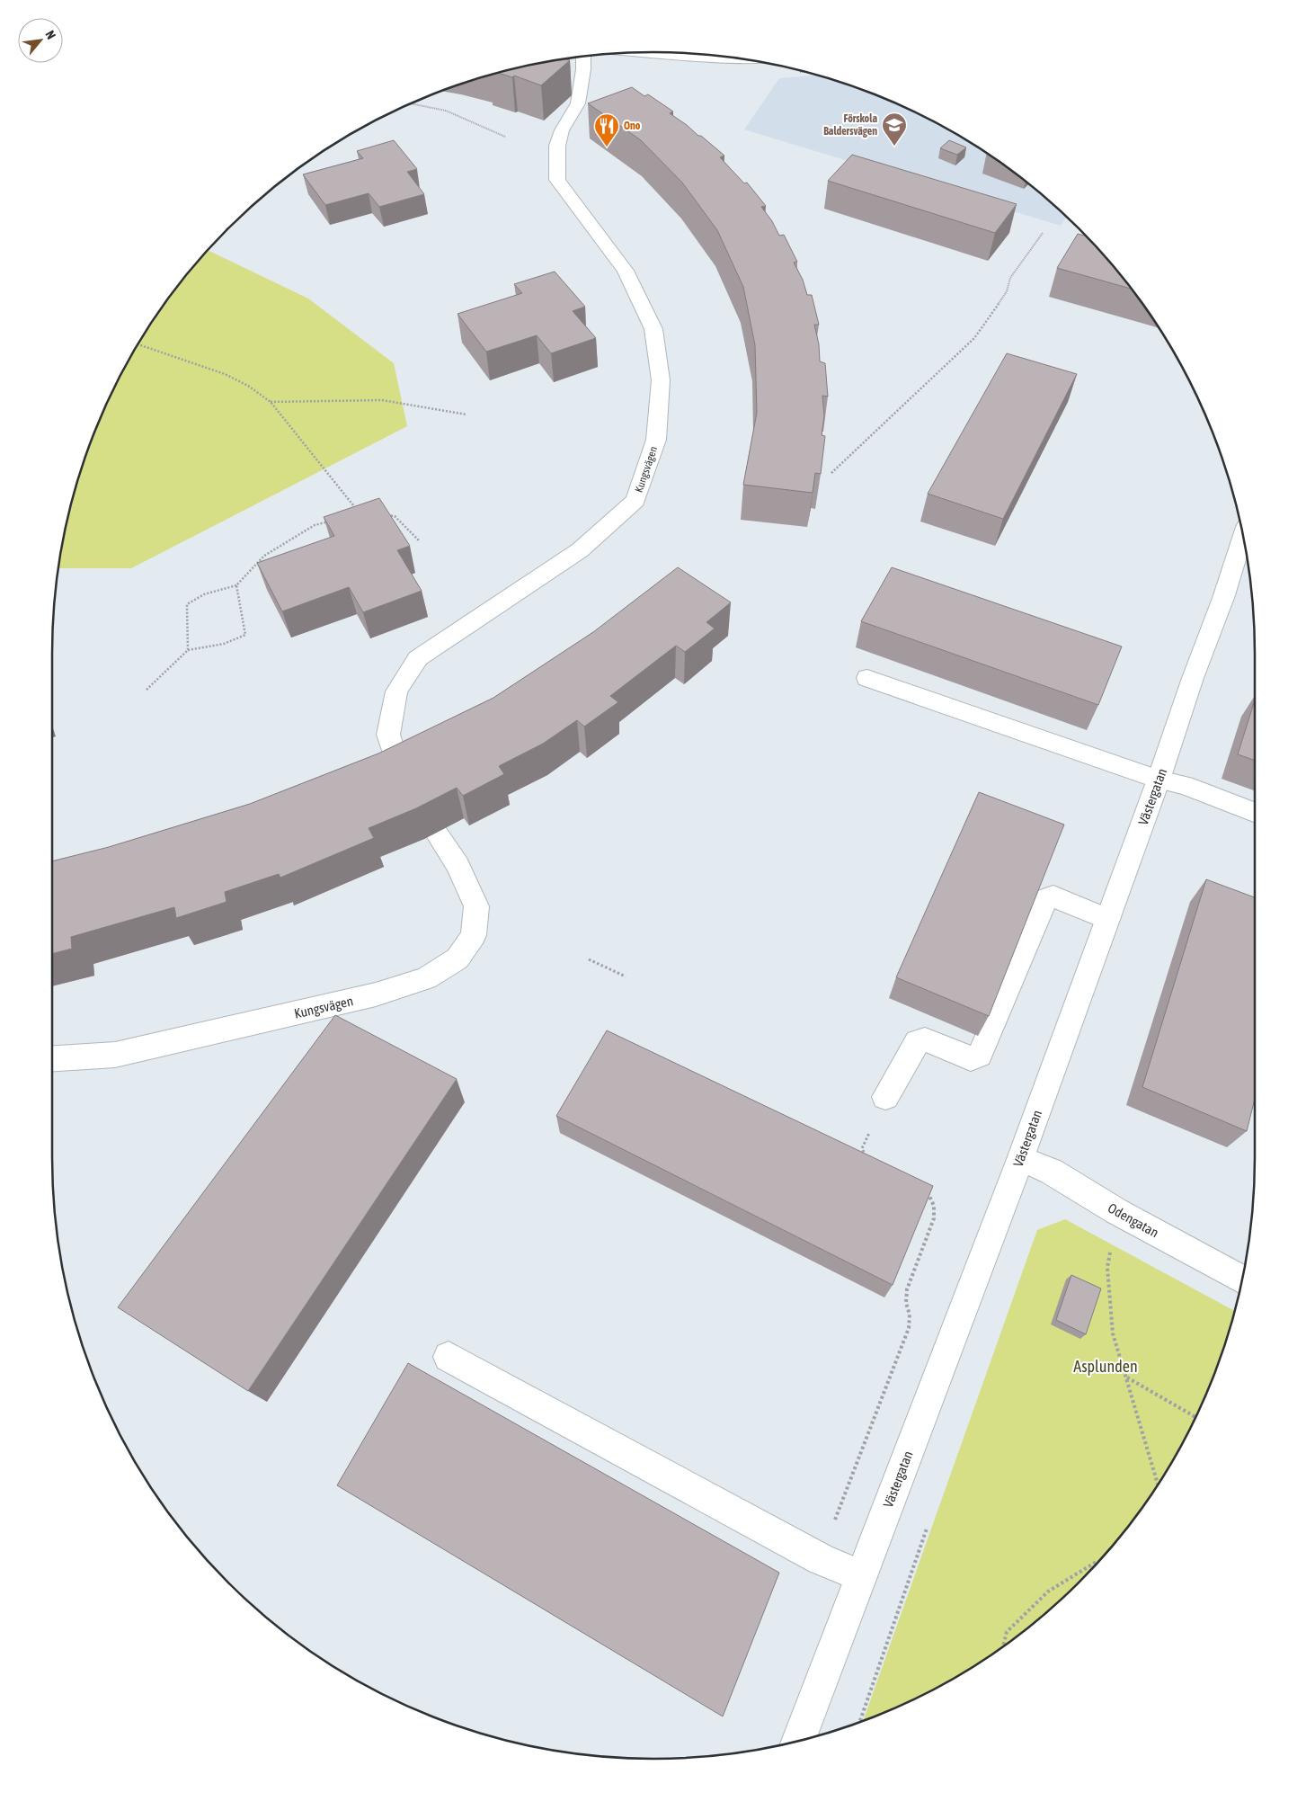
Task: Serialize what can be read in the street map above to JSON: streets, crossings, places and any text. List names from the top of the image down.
{
  "streets": {
    "street": ["Kungsvägen", "Västergatan", "Odengatan"]
  },
  "crossings": [
    ["Västergatan", "Odengatan"]
  ],
  "parks": ["Asplunden"],
  "places": {
    "school or university": ["Förskola Baldersvägen"],
    "restaurant": ["Ono"]
  },
  "north": "top right"
}
